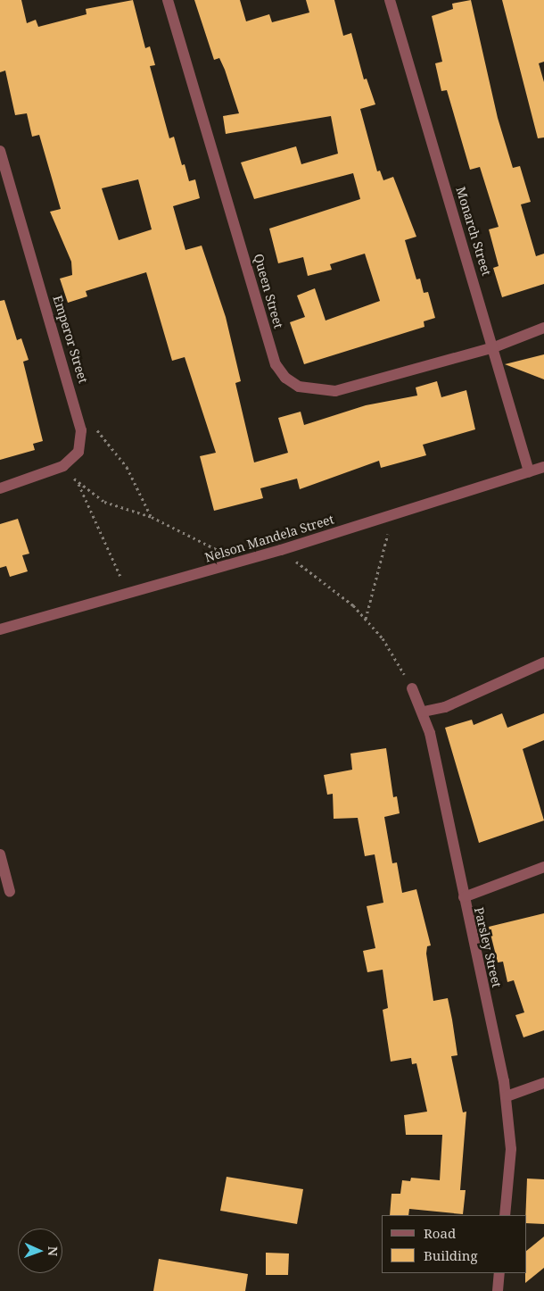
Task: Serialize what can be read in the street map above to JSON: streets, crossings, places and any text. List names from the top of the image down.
{
  "streets": {
    "street": [
      "Monarch Street",
      "Queen Street",
      "Emperor Street",
      "Nelson Mandela Street",
      "Parsley Street"
    ]
  },
  "crossings": [
    ["Monarch Street", "Queen Street"],
    ["Monarch Street", "Nelson Mandela Street"]
  ],
  "legend": ["Road", "Building"],
  "north": "right"
}
